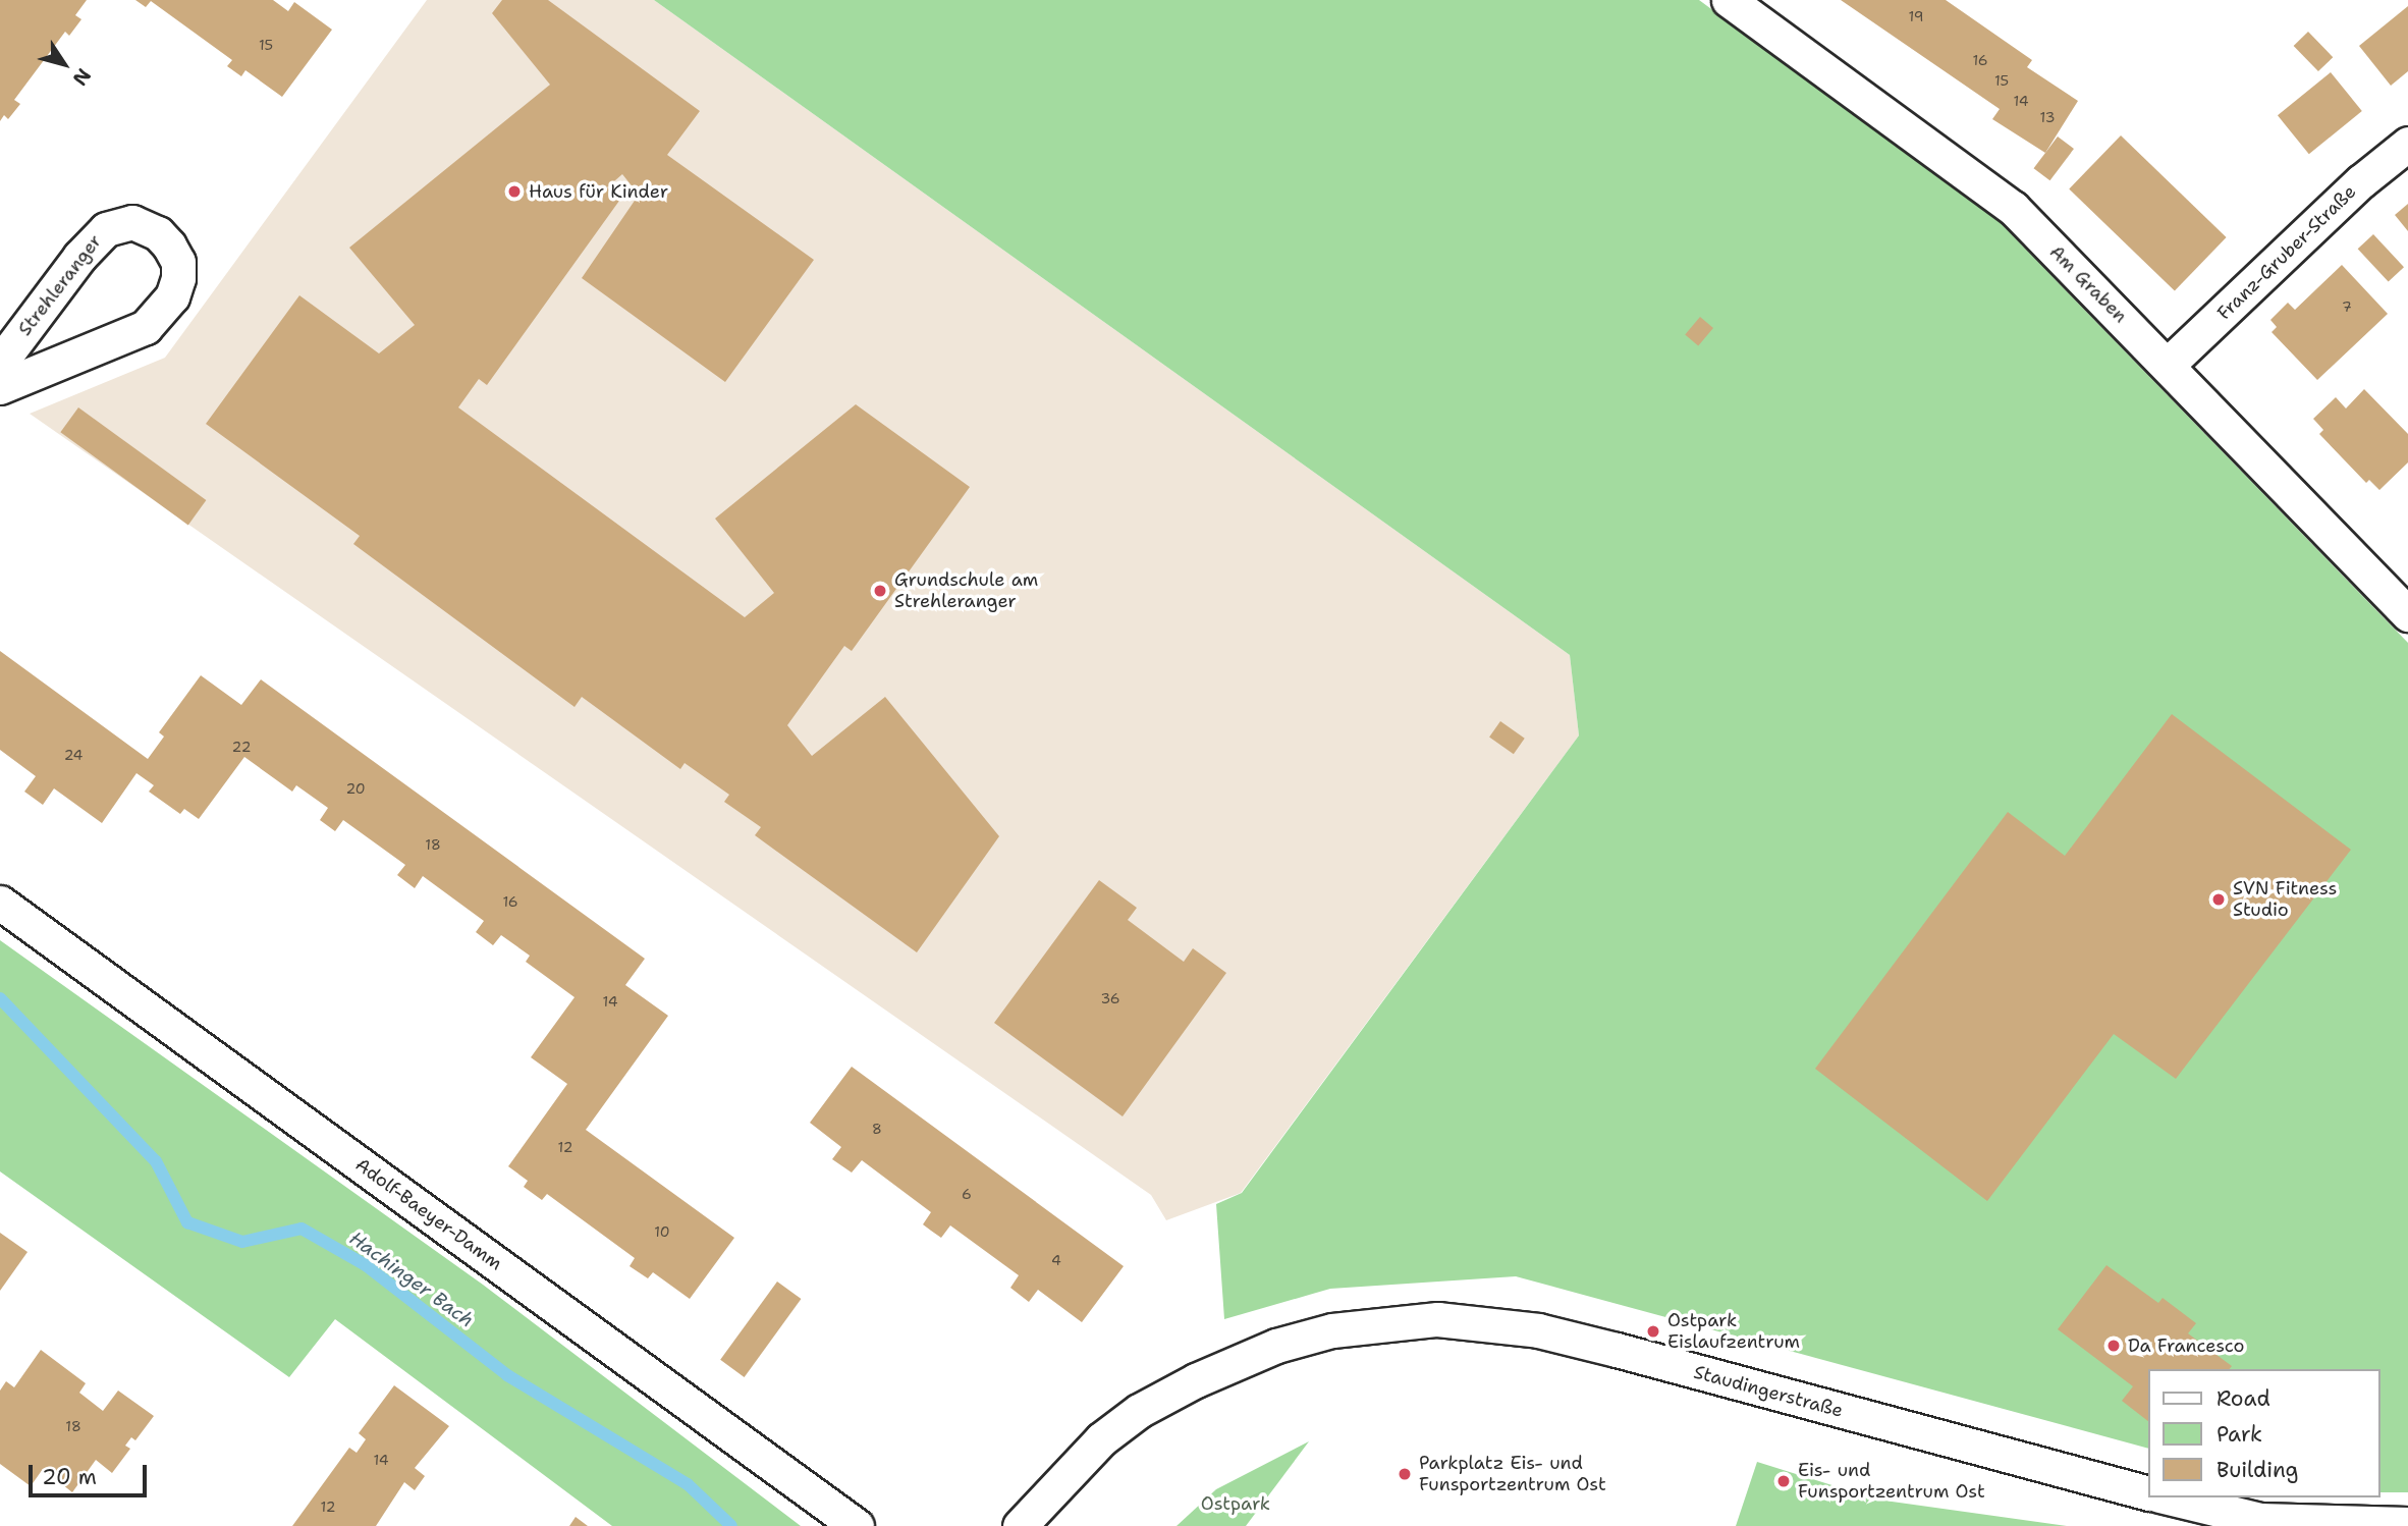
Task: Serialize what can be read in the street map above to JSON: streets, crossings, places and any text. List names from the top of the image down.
{
  "streets": {
    "street": [
      "Franz-Gruber-Straße",
      "Am Graben",
      "Strehleranger",
      "Adolf-Baeyer-Damm",
      "Staudingerstraße"
    ]
  },
  "crossings": [
    ["Franz-Gruber-Straße", "Am Graben"]
  ],
  "water": ["Hachinger Bach"],
  "parks": ["Ostpark"],
  "places": [
    "Haus für Kinder",
    "Grundschule am Strehleranger",
    "SVN Fitness Studio",
    "Ostpark Eislaufzentrum",
    "Da Francesco",
    "Parkplatz Eis- und Funsportzentrum Ost",
    "Eis- und Funsportzentrum Ost"
  ],
  "house_numbers": [
    "19",
    "15",
    "16",
    "15",
    "14",
    "13",
    "7",
    "22",
    "24",
    "20",
    "18",
    "16",
    "36",
    "14",
    "8",
    "12",
    "6",
    "10",
    "4",
    "18",
    "14",
    "12"
  ],
  "legend": ["Road", "Park", "Building"],
  "scale_bar": "20 m",
  "north": "bottom right"
}
